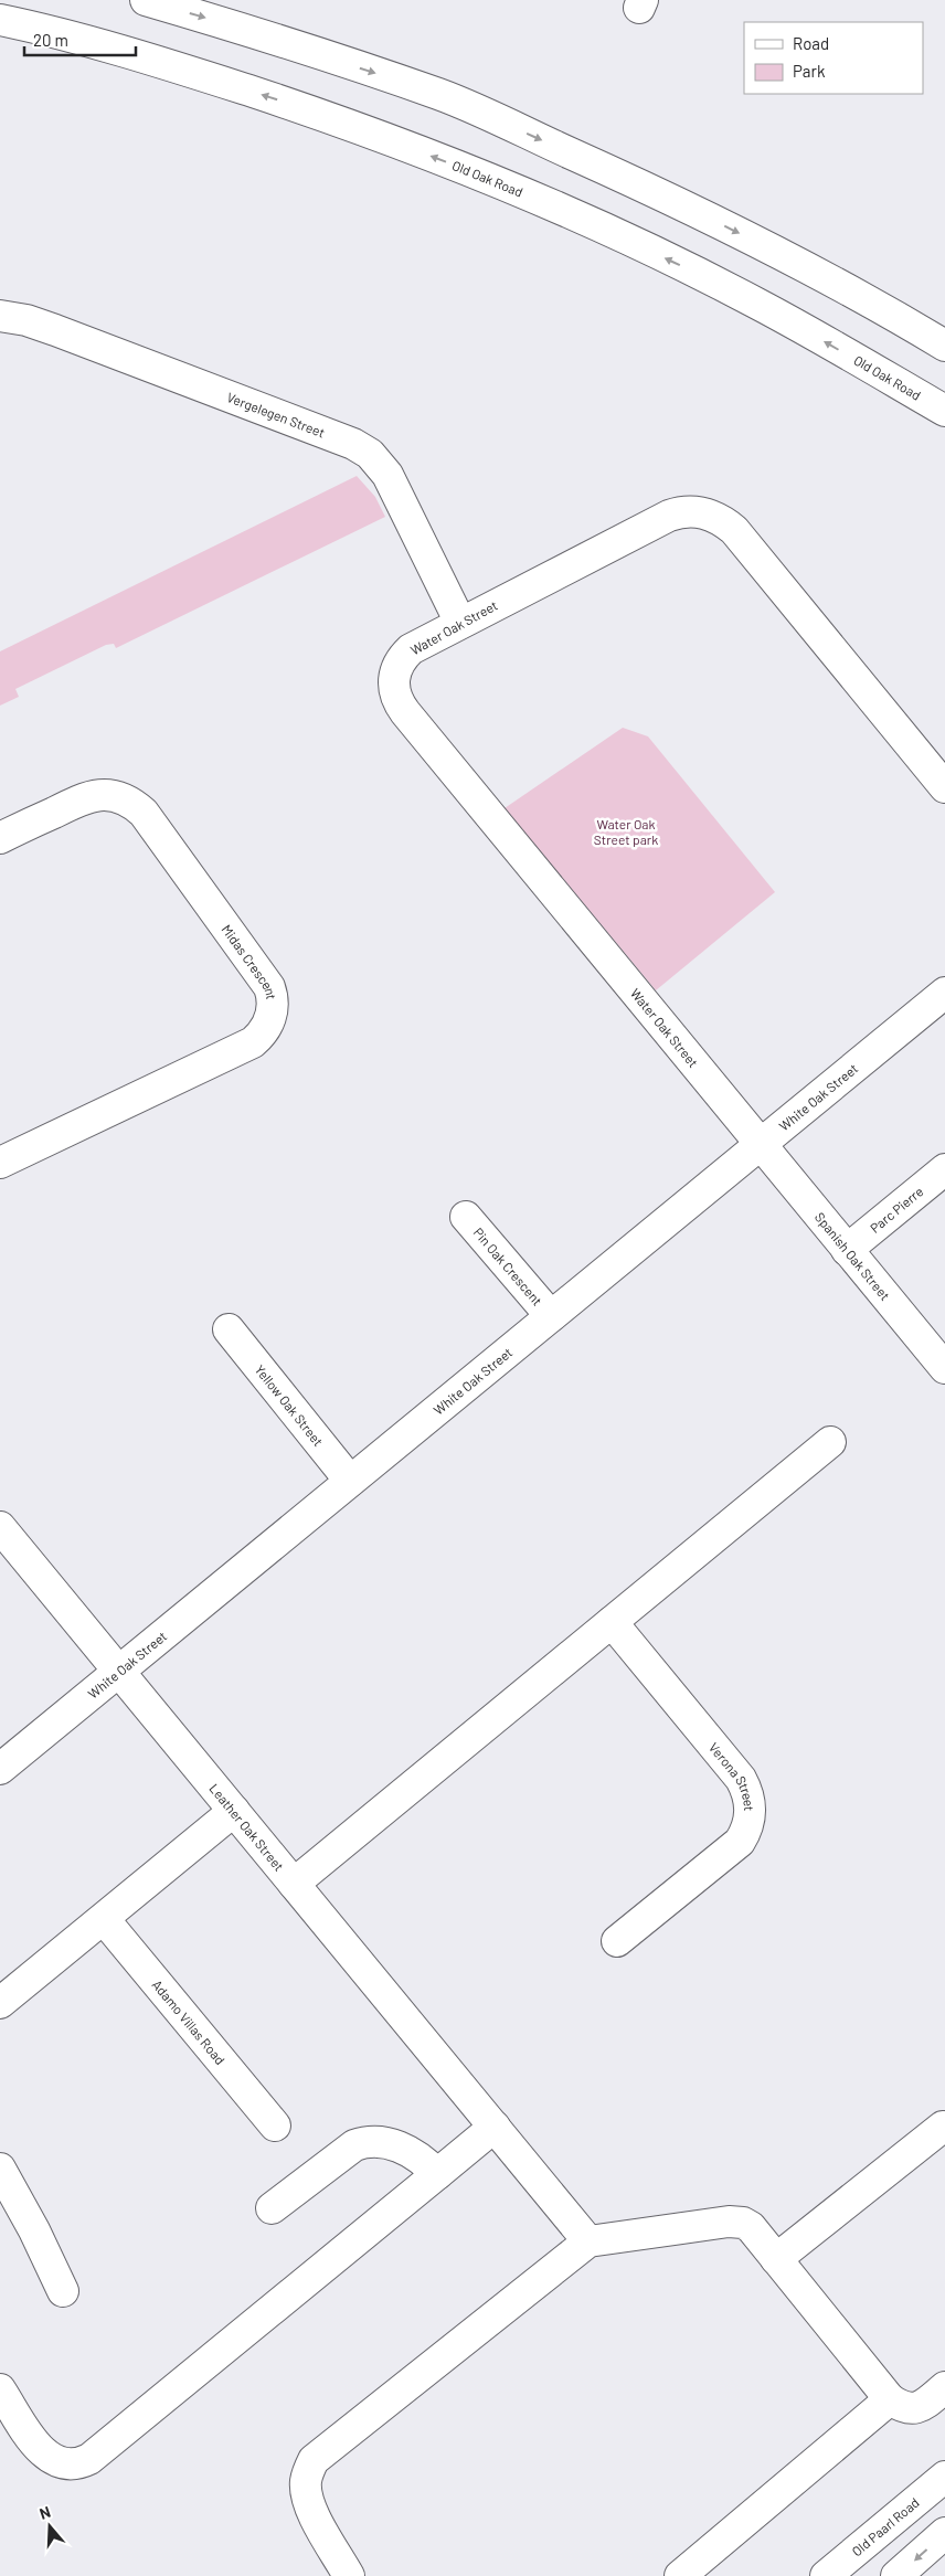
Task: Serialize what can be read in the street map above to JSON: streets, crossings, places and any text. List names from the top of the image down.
{
  "streets": {
    "street": [
      "Old Oak Road",
      "Vergelegen Street",
      "Water Oak Street",
      "Midas Crescent",
      "White Oak Street",
      "Parc Pierre",
      "Spanish Oak Street",
      "Pin Oak Crescent",
      "Yellow Oak Street",
      "Verona Street",
      "Leather Oak Street",
      "Adamo Villas Road",
      "Old Paarl Road"
    ]
  },
  "crossings": [
    ["Vergelegen Street", "Water Oak Street"],
    ["Water Oak Street", "White Oak Street"],
    ["Water Oak Street", "Spanish Oak Street"],
    ["White Oak Street", "Spanish Oak Street"],
    ["White Oak Street", "Pin Oak Crescent"],
    ["White Oak Street", "Yellow Oak Street"],
    ["White Oak Street", "Leather Oak Street"],
    ["Parc Pierre", "Spanish Oak Street"]
  ],
  "parks": ["Water Oak Street park"],
  "legend": ["Road", "Park"],
  "scale_bar": "20 m",
  "north": "top"
}
